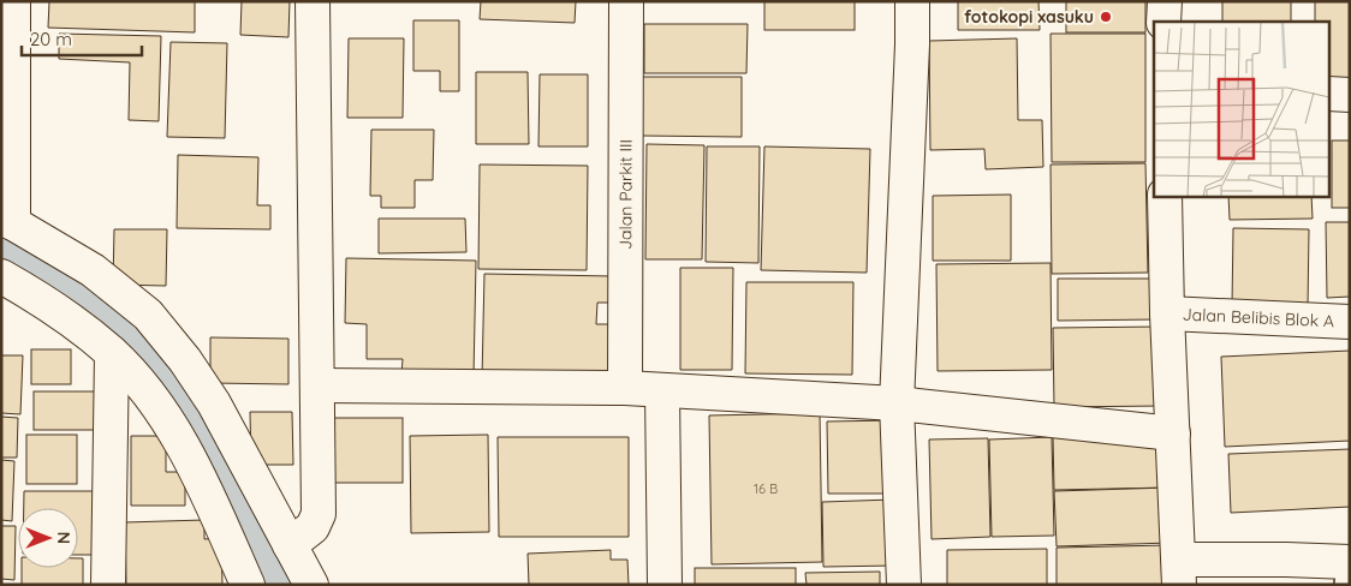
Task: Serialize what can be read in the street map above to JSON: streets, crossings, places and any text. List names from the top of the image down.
{
  "streets": {
    "street": ["Jalan Parkit III", "Jalan Belibis Blok A"]
  },
  "places": ["fotokopi xasuku"],
  "house_numbers": ["16 B"],
  "scale_bar": "20 m",
  "north": "right"
}
